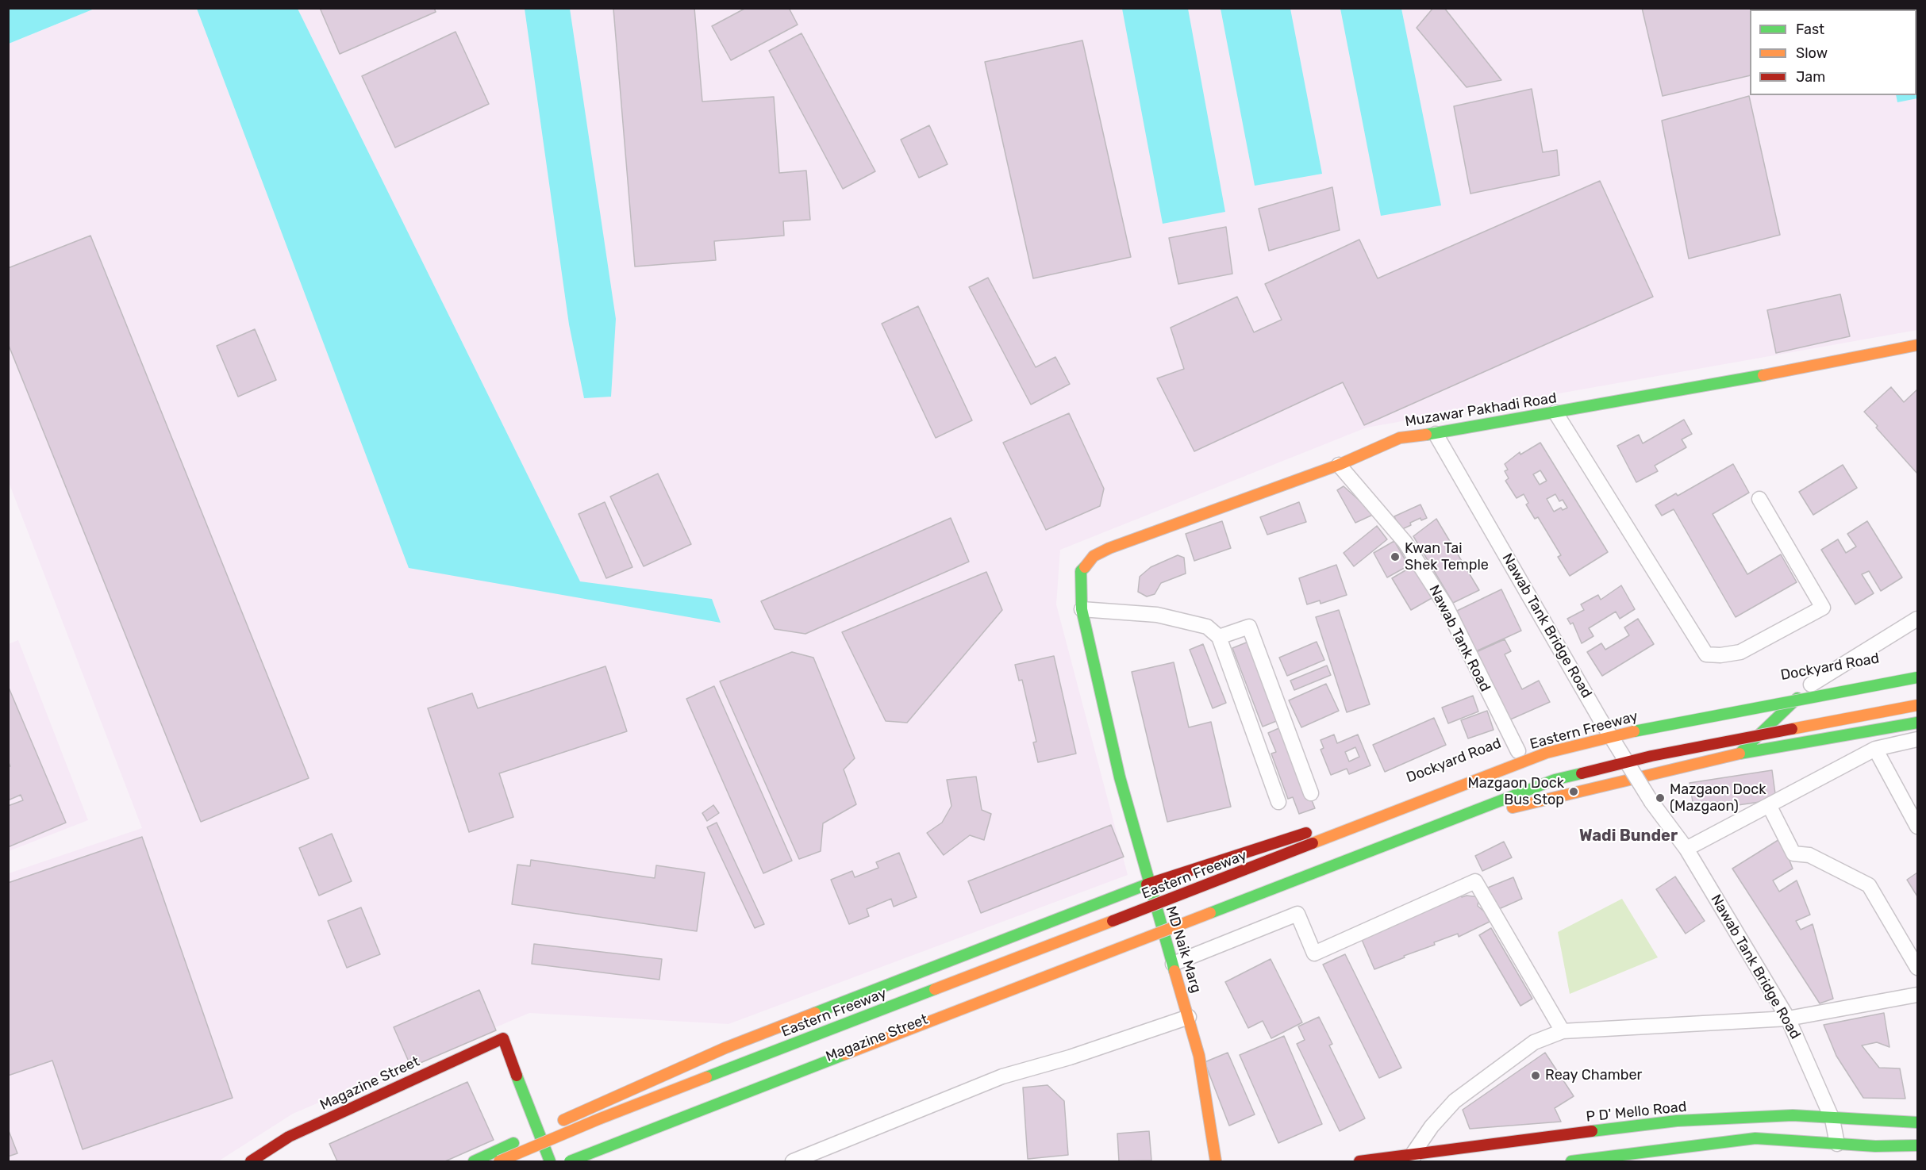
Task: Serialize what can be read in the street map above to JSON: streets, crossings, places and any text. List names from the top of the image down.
{
  "streets": {
    "main road": [
      "Muzawar Pakhadi Road",
      "Dockyard Road",
      "Eastern Freeway",
      "MD Naik Marg",
      "Magazine Street",
      "P D' Mello Road"
    ],
    "street": ["Nawab Tank Bridge Road", "Nawab Tank Road"]
  },
  "crossings": [
    ["Muzawar Pakhadi Road", "Nawab Tank Bridge Road"],
    ["Muzawar Pakhadi Road", "Nawab Tank Road"],
    ["Muzawar Pakhadi Road", "MD Naik Marg"],
    ["Nawab Tank Bridge Road", "Dockyard Road"],
    ["Nawab Tank Bridge Road", "P D' Mello Road"],
    ["Nawab Tank Road", "Dockyard Road"]
  ],
  "districts": ["Wadi Bunder"],
  "places": [
    "Kwan Tai Shek Temple",
    "Mazgaon Dock Bus Stop",
    "Mazgaon Dock (Mazgaon)",
    "Reay Chamber"
  ],
  "legend": ["Fast", "Slow", "Jam"]
}
